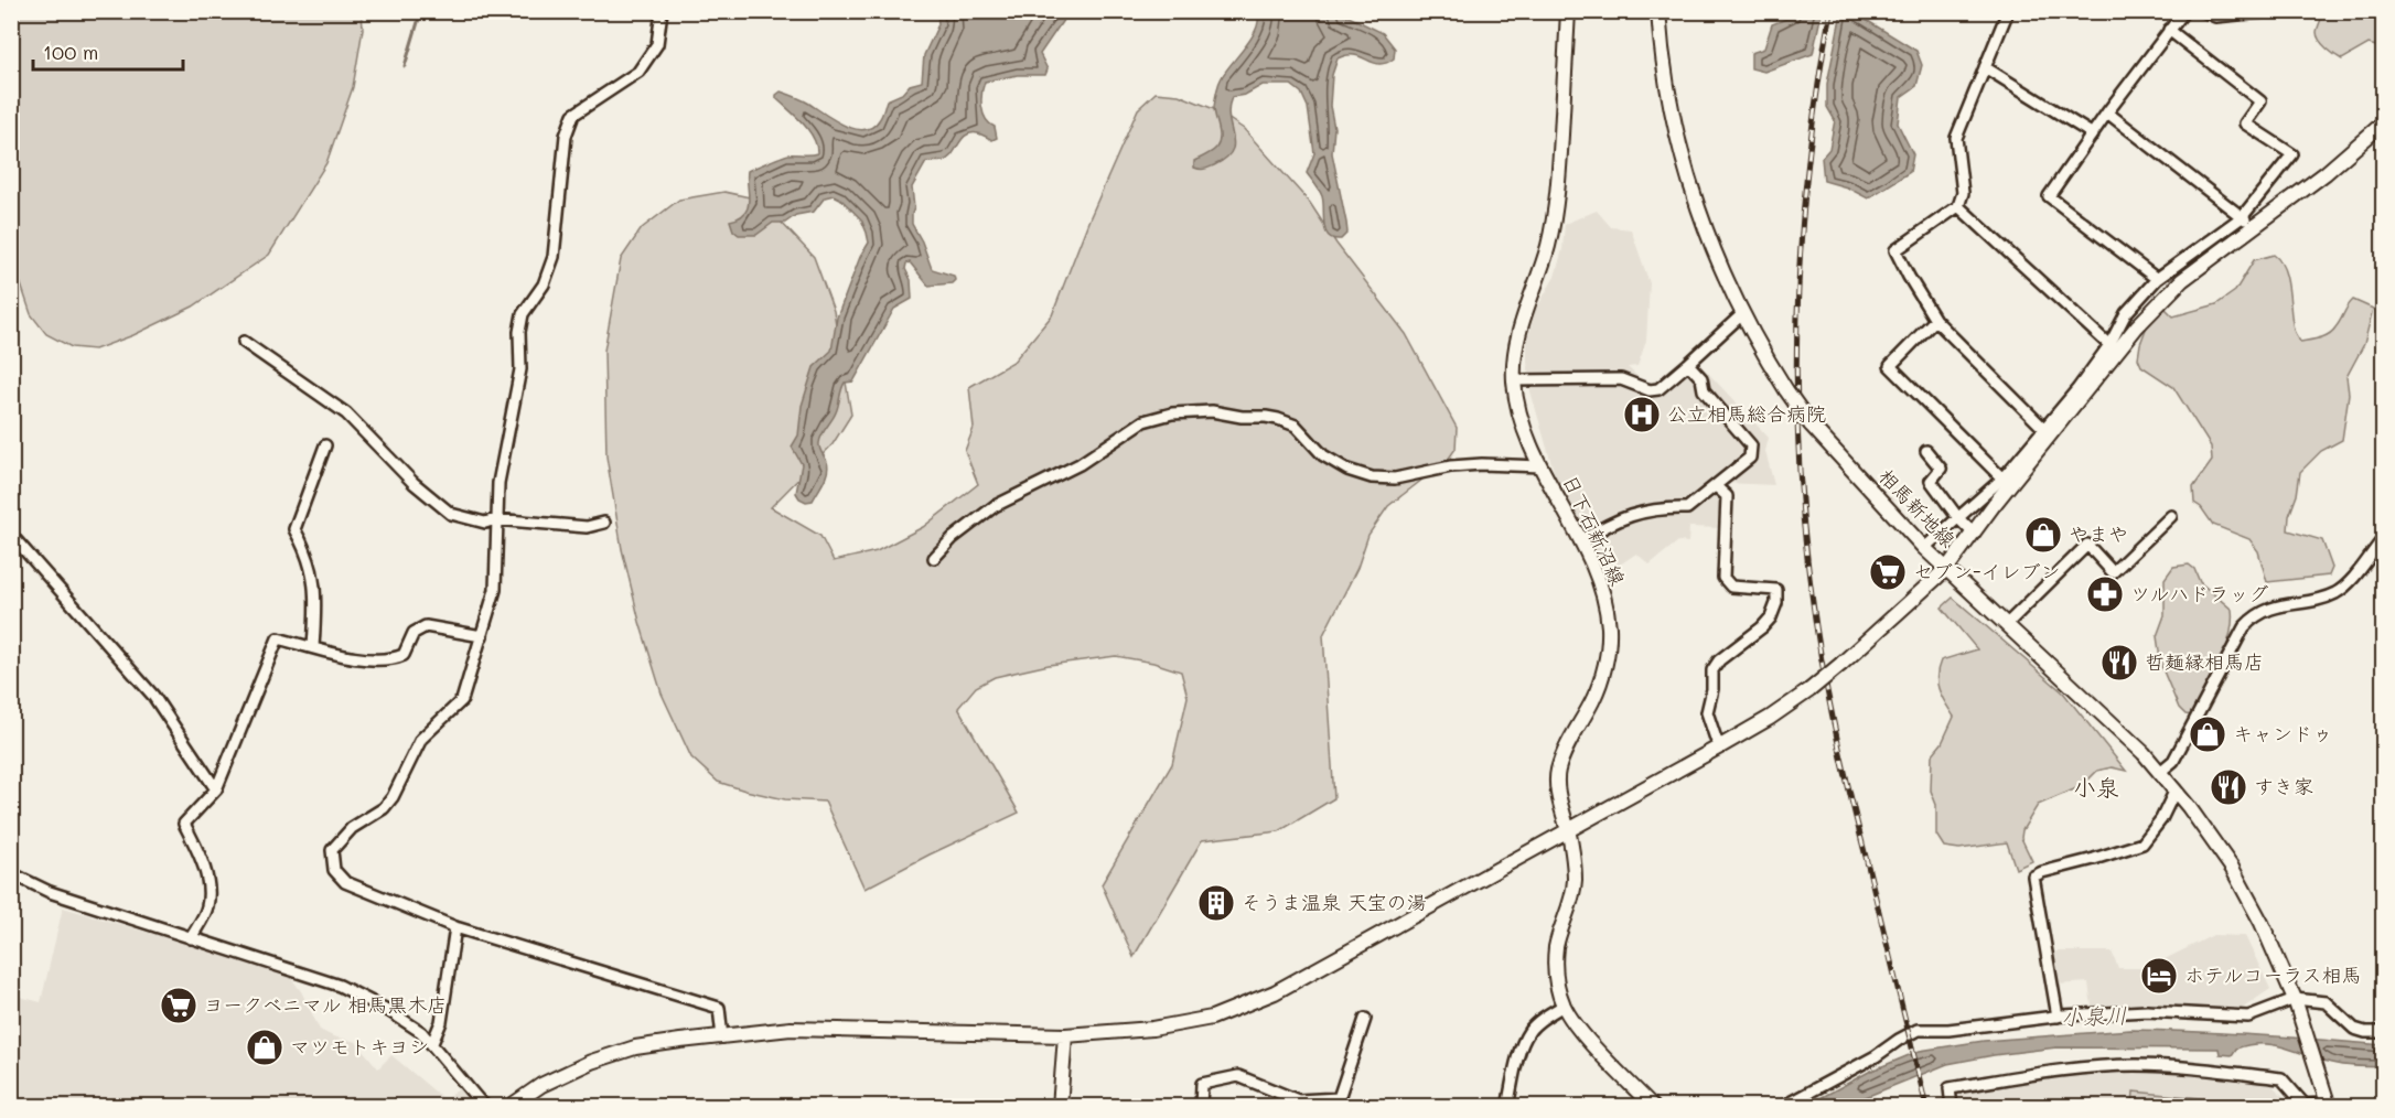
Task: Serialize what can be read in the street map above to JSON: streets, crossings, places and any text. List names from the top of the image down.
{
  "streets": {
    "main road": ["相馬新地線", "日下石新沼線"]
  },
  "districts": ["小泉"],
  "water": ["小泉川"],
  "places": {
    "hospital": ["公立相馬総合病院"],
    "shop": ["やまや", "キャンドゥ", "マツモトキヨシ"],
    "supermarket": ["セブン-イレブン", "ヨークベニマル 相馬黒木店"],
    "pharmacy": ["ツルハドラッグ"],
    "restaurant": ["哲麺縁相馬店", "すき家"],
    "building": ["そうま温泉 天宝の湯"],
    "hotel": ["ホテルコーラス相馬"]
  },
  "scale_bar": "100 m"
}
